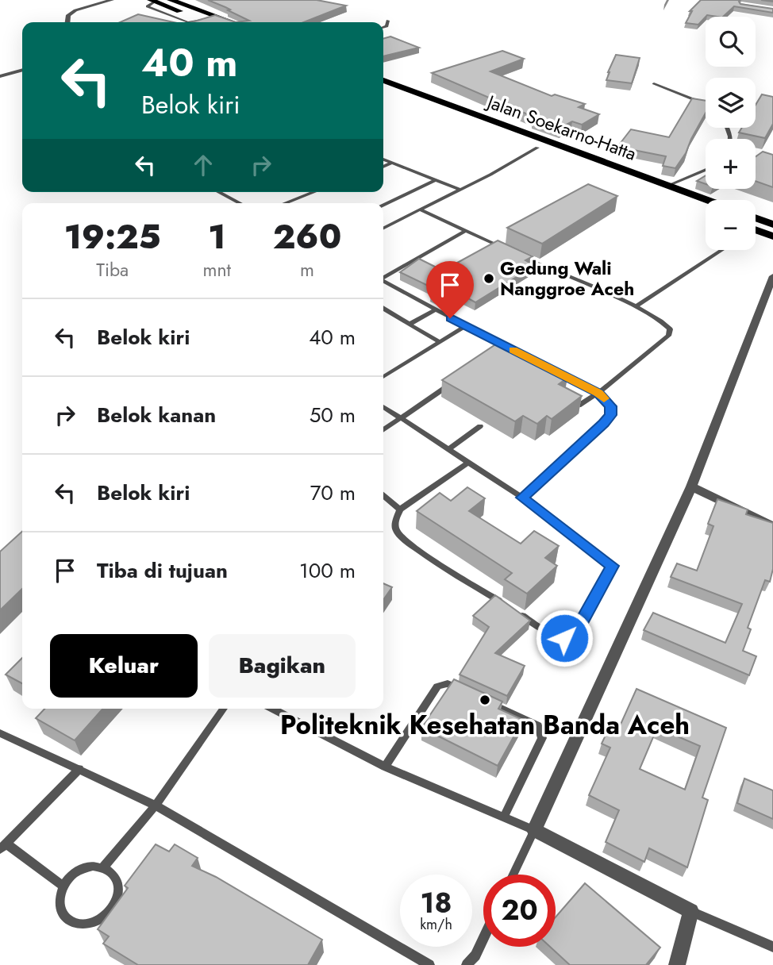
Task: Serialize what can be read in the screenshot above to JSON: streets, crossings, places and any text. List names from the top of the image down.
{
  "streets": {
    "highway": ["Jalan Soekarno-Hatta"]
  },
  "places": ["Gedung Wali Nanggroe Aceh", "Politeknik Kesehatan Banda Aceh"],
  "page": {
    "map_buttons": ["+", "−"],
    "turn": ["40 m", "Belok kiri"],
    "eta": [
      "19:25",
      "Tiba",
      "1",
      "mnt",
      "260",
      "m"
    ],
    "list": [
      {
        "name": "Belok kiri",
        "value": "40 m"
      },
      {
        "name": "Belok kanan",
        "value": "50 m"
      },
      {
        "name": "Belok kiri",
        "value": "70 m"
      },
      {
        "name": "Tiba di tujuan",
        "value": "100 m"
      }
    ],
    "buttons": ["Keluar", "Bagikan"],
    "speed": "18 km/h",
    "limit": "20"
  }
}
